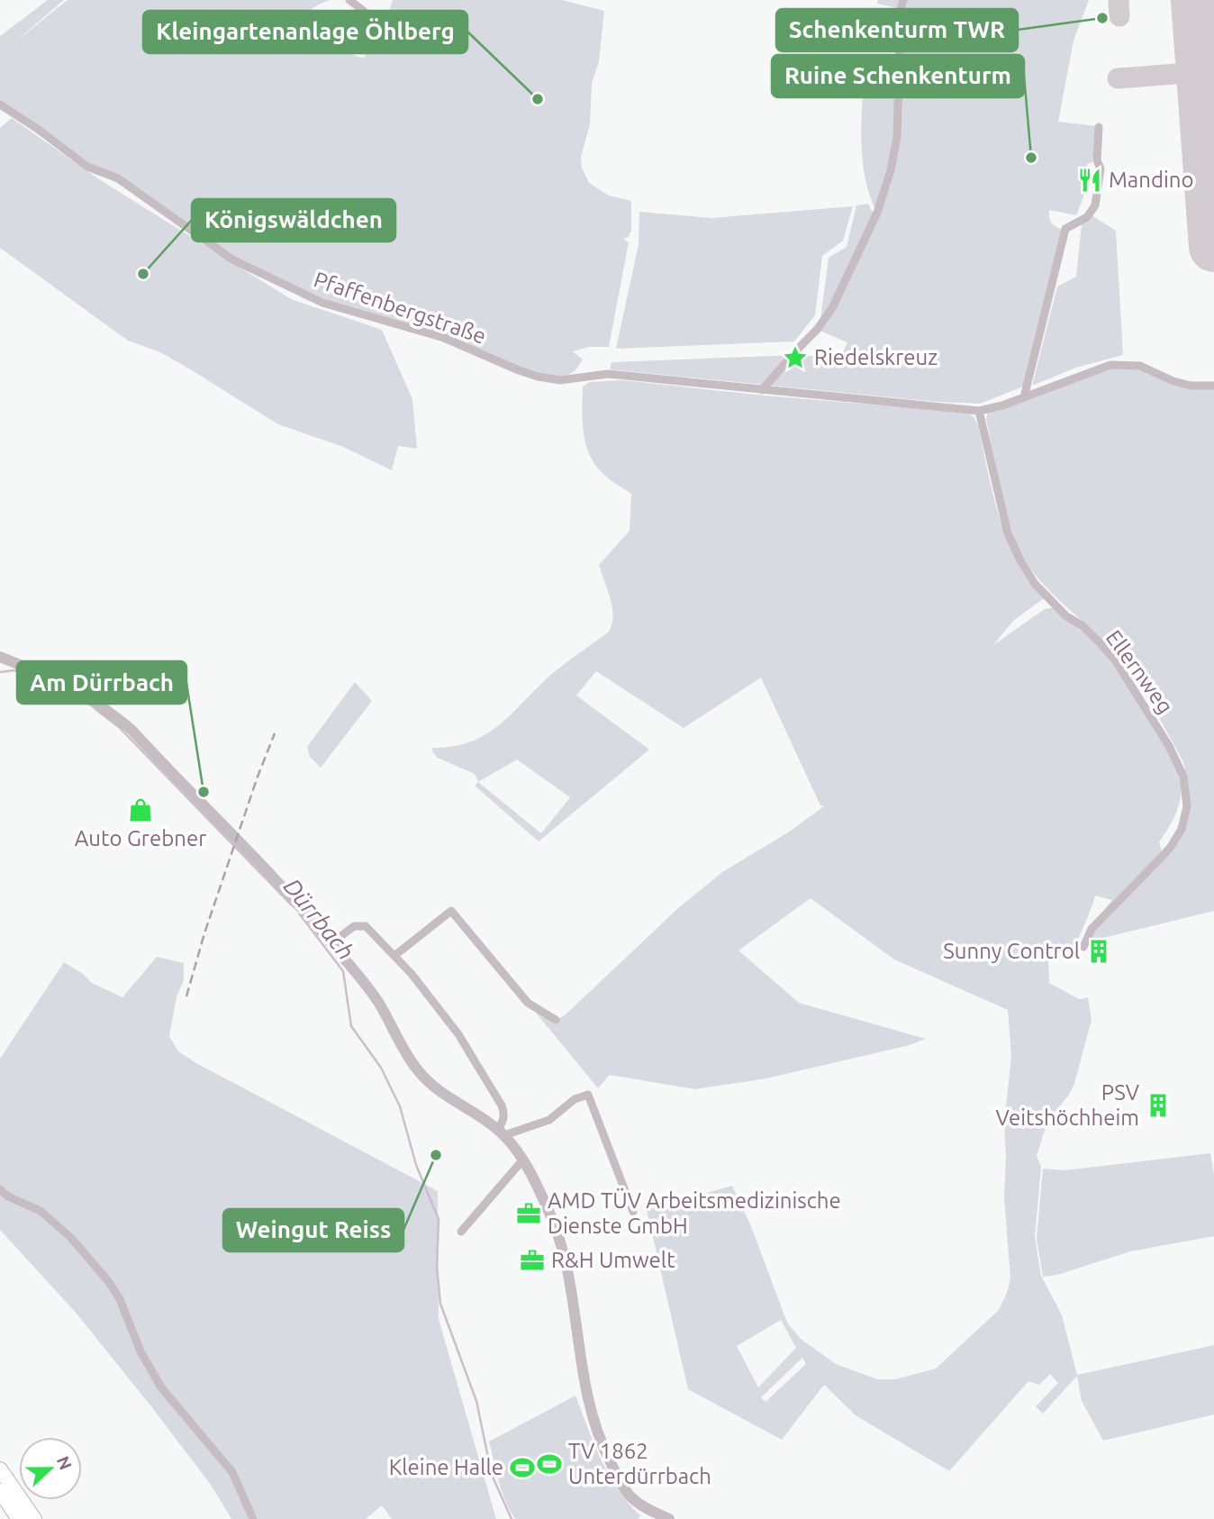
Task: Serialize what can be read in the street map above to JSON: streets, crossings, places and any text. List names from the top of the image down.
{
  "streets": {
    "street": ["Pfaffenbergstraße", "Ellernweg"]
  },
  "crossings": [
    ["Pfaffenbergstraße", "Ellernweg"]
  ],
  "water": ["Dürrbach"],
  "places": {
    "other": [
      "Schenkenturm TWR",
      "Kleingartenanlage Öhlberg",
      "Ruine Schenkenturm",
      "Königswäldchen",
      "Am Dürrbach",
      "Weingut Reiss"
    ],
    "restaurant": ["Mandino"],
    "place": ["Riedelskreuz"],
    "shop": ["Auto Grebner"],
    "building": ["Sunny Control", "PSV Veitshöchheim"],
    "office": ["AMD TÜV Arbeitsmedizinische Dienste GmbH", "R&H Umwelt"],
    "sports": ["TV 1862 Unterdürrbach", "Kleine Halle"]
  },
  "north": "right"
}
